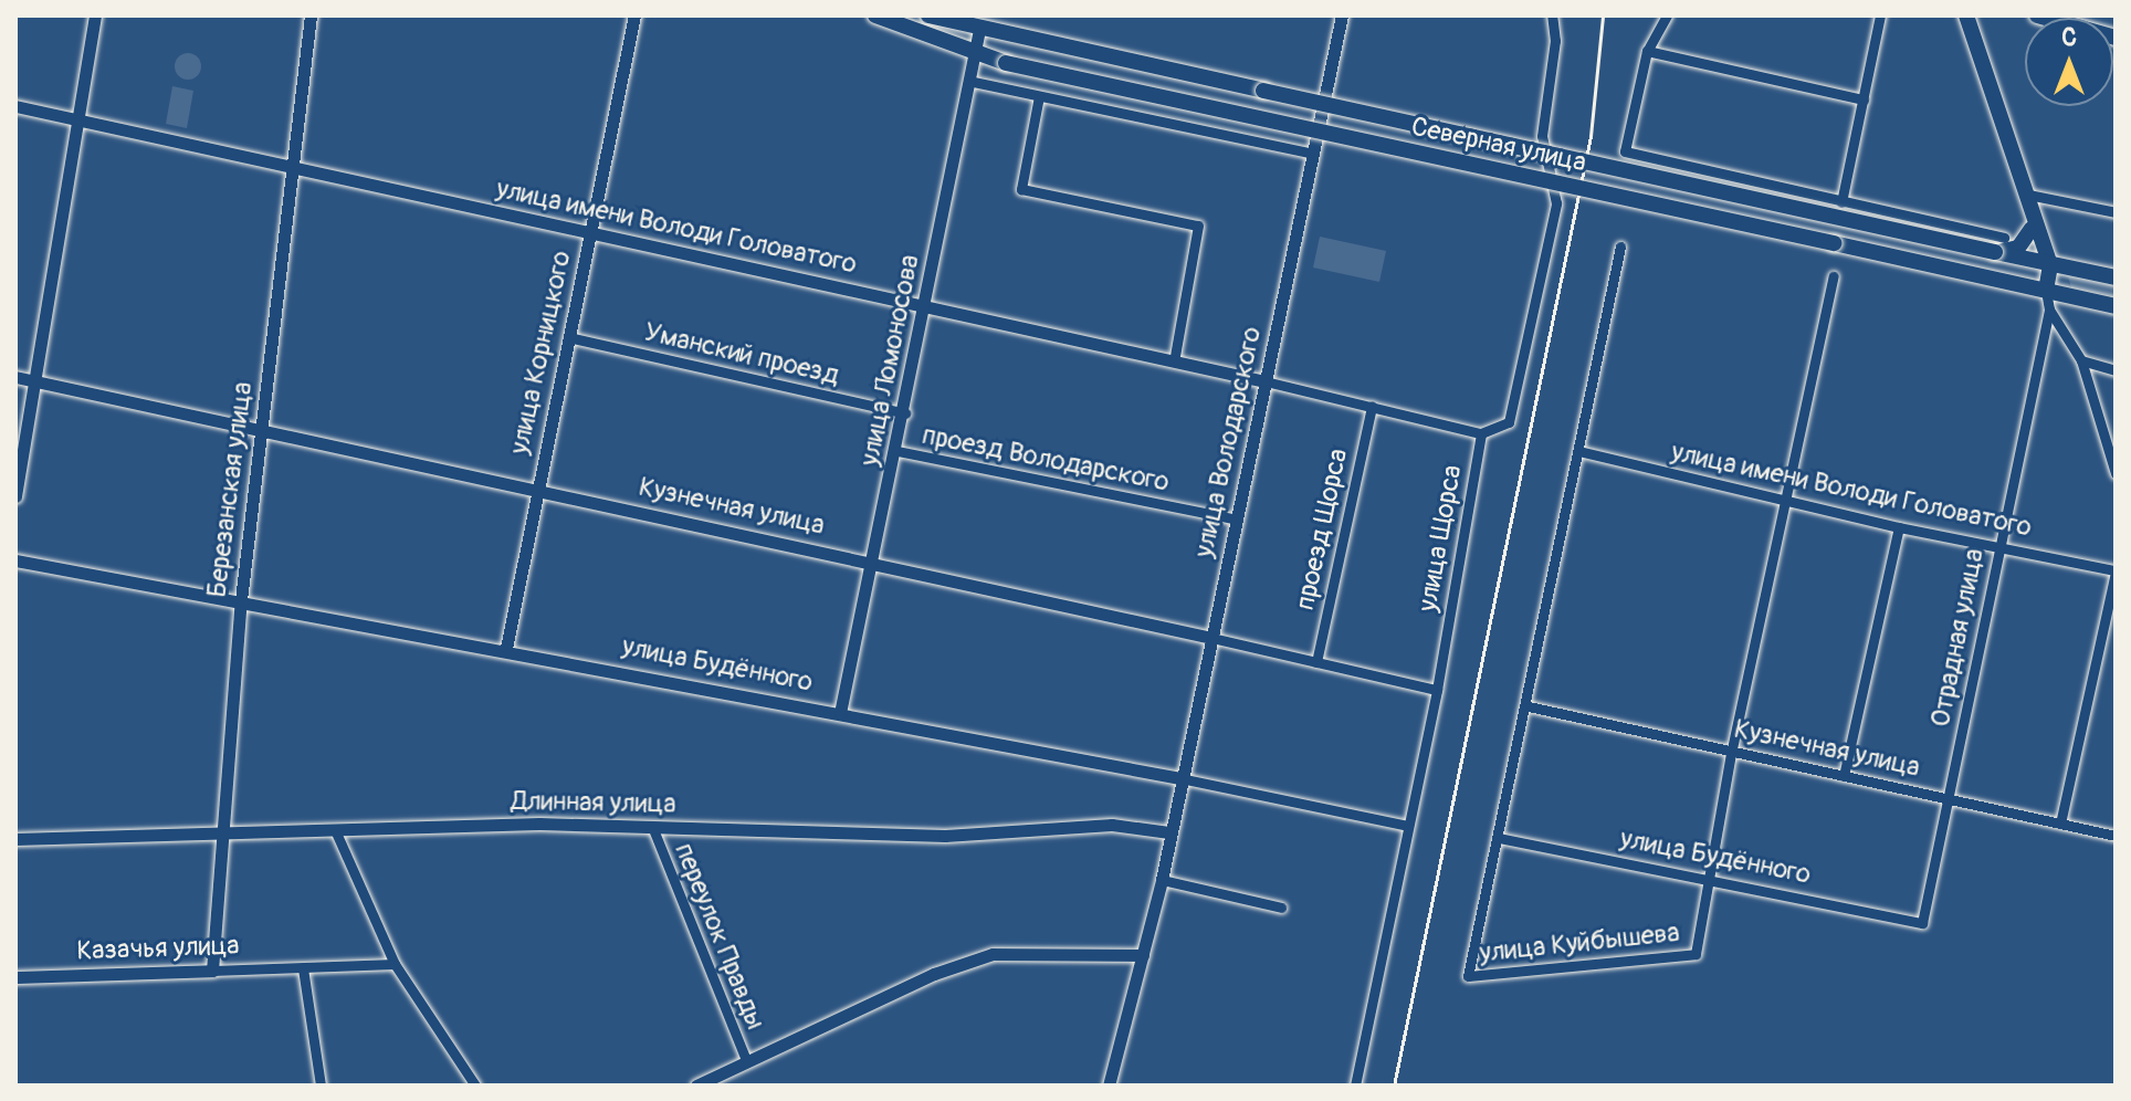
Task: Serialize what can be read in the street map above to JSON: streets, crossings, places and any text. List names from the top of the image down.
{
  "streets": {
    "main road": ["Северная улица"],
    "street": [
      "улица имени Володи Головатого",
      "улица Корницкого",
      "Уманский проезд",
      "улица Ломоносова",
      "улица Володарского",
      "проезд Володарского",
      "Березанская улица",
      "Кузнечная улица",
      "проезд Щорса",
      "улица Щорса",
      "Отрадная улица",
      "улица Будённого",
      "Длинная улица",
      "переулок Правды",
      "улица Куйбышева",
      "Казачья улица"
    ]
  },
  "crossings": [
    ["Северная улица", "улица Ломоносова"],
    ["улица имени Володи Головатого", "улица Корницкого"],
    ["улица имени Володи Головатого", "улица Ломоносова"],
    ["улица имени Володи Головатого", "улица Володарского"],
    ["улица имени Володи Головатого", "Березанская улица"],
    ["улица имени Володи Головатого", "проезд Щорса"],
    ["улица имени Володи Головатого", "улица Щорса"],
    ["улица имени Володи Головатого", "Отрадная улица"],
    ["улица Корницкого", "Уманский проезд"],
    ["улица Корницкого", "Кузнечная улица"],
    ["улица Корницкого", "улица Будённого"],
    ["Уманский проезд", "улица Ломоносова"],
    ["улица Ломоносова", "проезд Володарского"],
    ["улица Ломоносова", "Кузнечная улица"],
    ["улица Ломоносова", "улица Будённого"],
    ["улица Володарского", "проезд Володарского"],
    ["улица Володарского", "Кузнечная улица"],
    ["улица Володарского", "улица Будённого"],
    ["улица Володарского", "Длинная улица"],
    ["Березанская улица", "Кузнечная улица"],
    ["Березанская улица", "улица Будённого"],
    ["Березанская улица", "Длинная улица"],
    ["Березанская улица", "Казачья улица"],
    ["Кузнечная улица", "проезд Щорса"],
    ["Кузнечная улица", "улица Щорса"],
    ["Кузнечная улица", "Отрадная улица"],
    ["улица Щорса", "улица Будённого"],
    ["Отрадная улица", "улица Будённого"],
    ["улица Будённого", "улица Куйбышева"],
    ["Длинная улица", "переулок Правды"]
  ],
  "north": "top"
}
